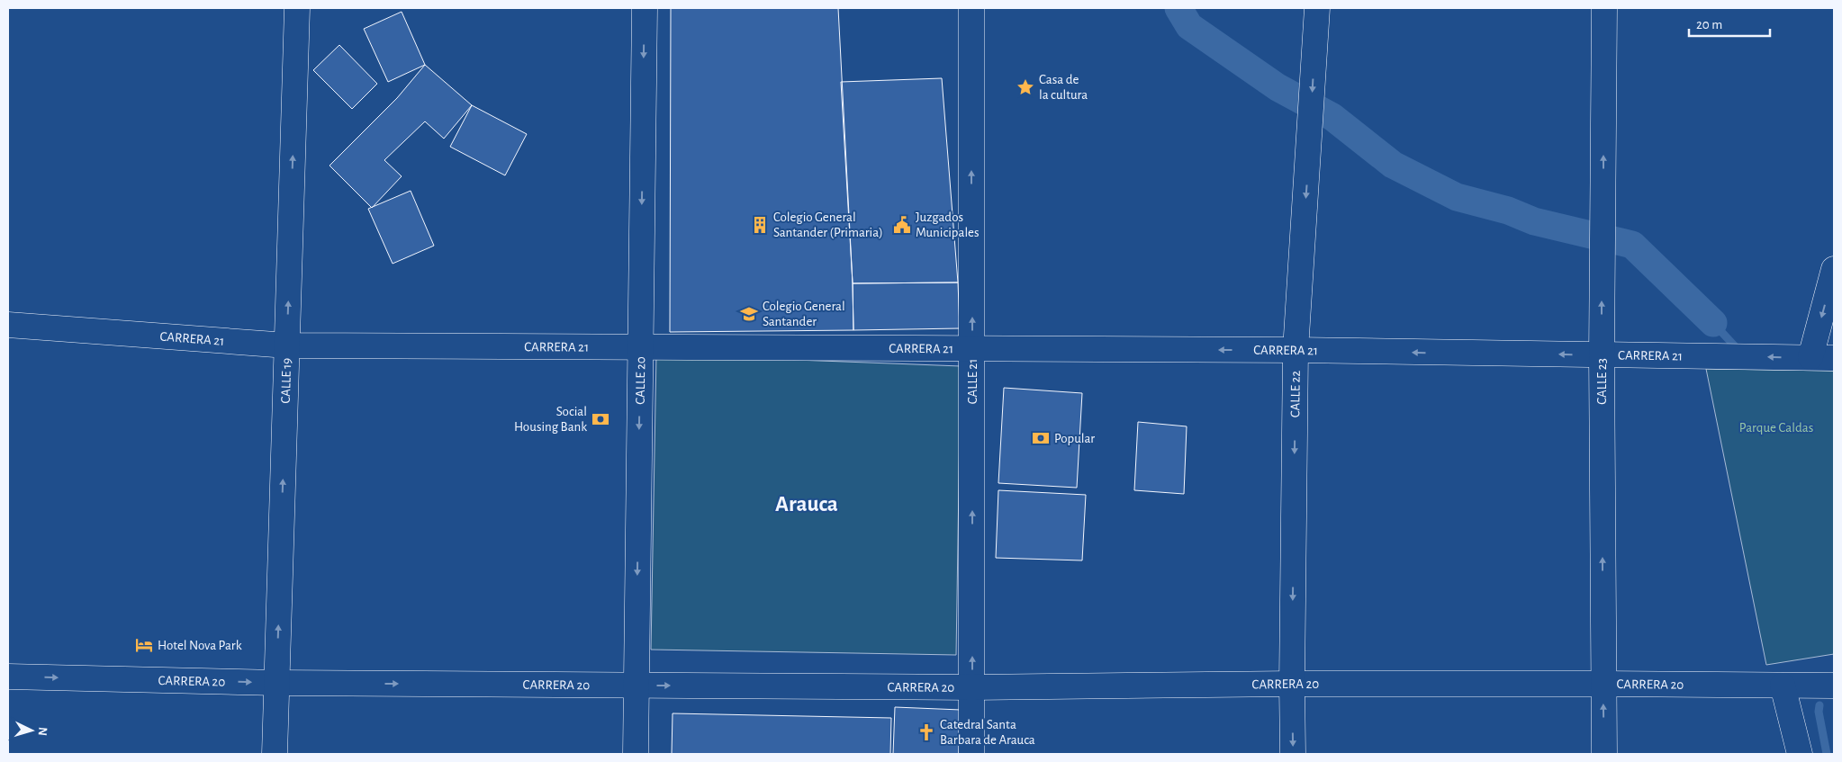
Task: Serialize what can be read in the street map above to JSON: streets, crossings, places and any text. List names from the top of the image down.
{
  "streets": {
    "street": [
      "CARRERA 21",
      "CALLE 20",
      "CALLE 19",
      "CALLE 21",
      "CALLE 23",
      "CALLE 22",
      "CARRERA 20"
    ]
  },
  "crossings": [
    ["CARRERA 21", "CALLE 20"],
    ["CARRERA 21", "CALLE 19"],
    ["CARRERA 21", "CALLE 21"],
    ["CARRERA 21", "CALLE 23"],
    ["CARRERA 21", "CALLE 22"],
    ["CALLE 20", "CARRERA 20"],
    ["CALLE 19", "CARRERA 20"],
    ["CALLE 21", "CARRERA 20"],
    ["CALLE 23", "CARRERA 20"],
    ["CALLE 22", "CARRERA 20"]
  ],
  "one_way": [
    "CARRERA 21",
    "CALLE 20",
    "CALLE 19",
    "CALLE 21",
    "CALLE 23",
    "CALLE 22",
    "CARRERA 20"
  ],
  "districts": ["Arauca"],
  "parks": ["Parque Caldas"],
  "places": {
    "place": ["Casa de la cultura"],
    "building": ["Colegio General Santander (Primaria)"],
    "public building": ["Juzgados Municipales"],
    "school or university": ["Colegio General Santander"],
    "bank": ["Social Housing Bank", "Popular"],
    "hotel": ["Hotel Nova Park"],
    "church": ["Catedral Santa Barbara de Arauca"]
  },
  "scale_bar": "20 m",
  "north": "right"
}
